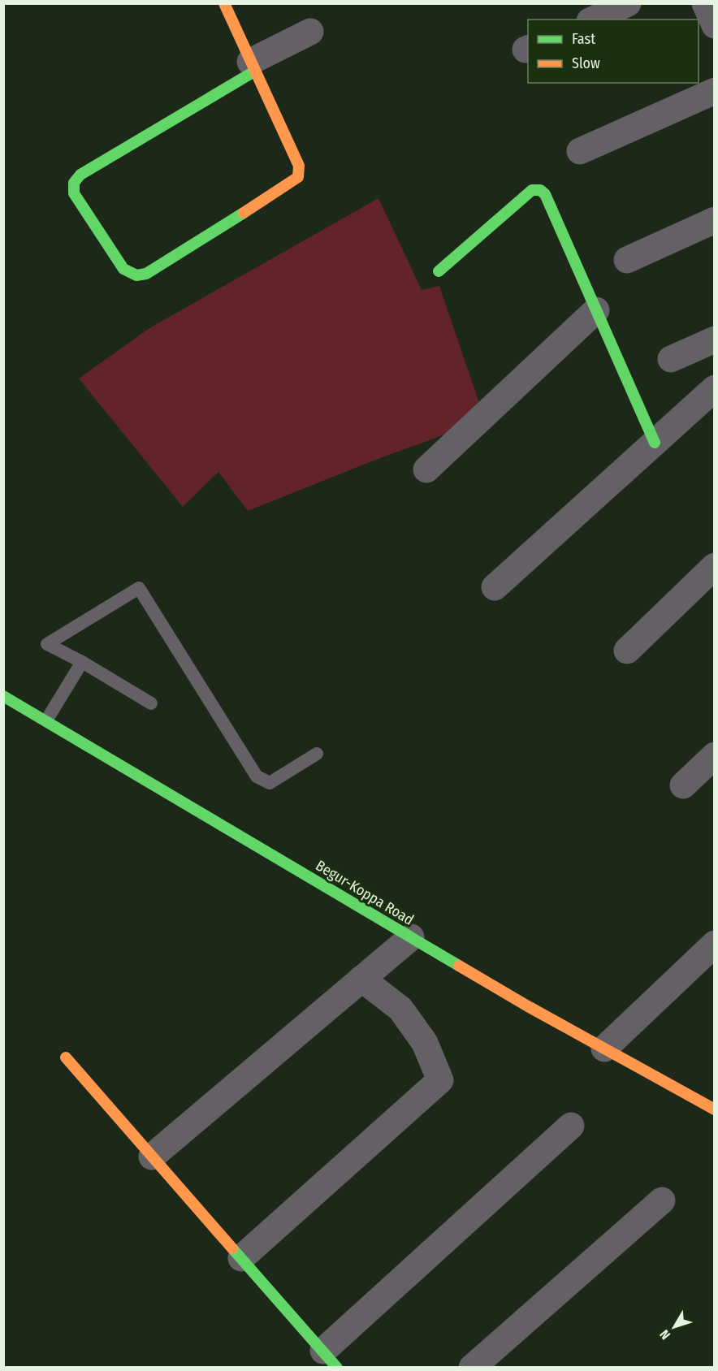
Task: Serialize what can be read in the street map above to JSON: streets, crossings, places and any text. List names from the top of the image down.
{
  "streets": {
    "street": ["Begur-Koppa Road"]
  },
  "legend": ["Fast", "Slow"],
  "north": "bottom left"
}
